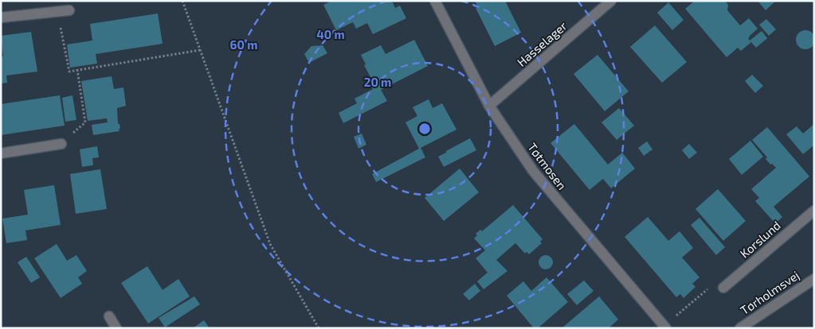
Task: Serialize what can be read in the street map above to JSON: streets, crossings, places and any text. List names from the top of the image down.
{
  "streets": {
    "street": [
      "Hasselager",
      "Tøtmosen",
      "Korslund",
      "Tørholmsvej"
    ]
  },
  "crossings": [
    ["Hasselager", "Tøtmosen"]
  ],
  "rings": ["40 m", "60 m", "20 m"]
}
